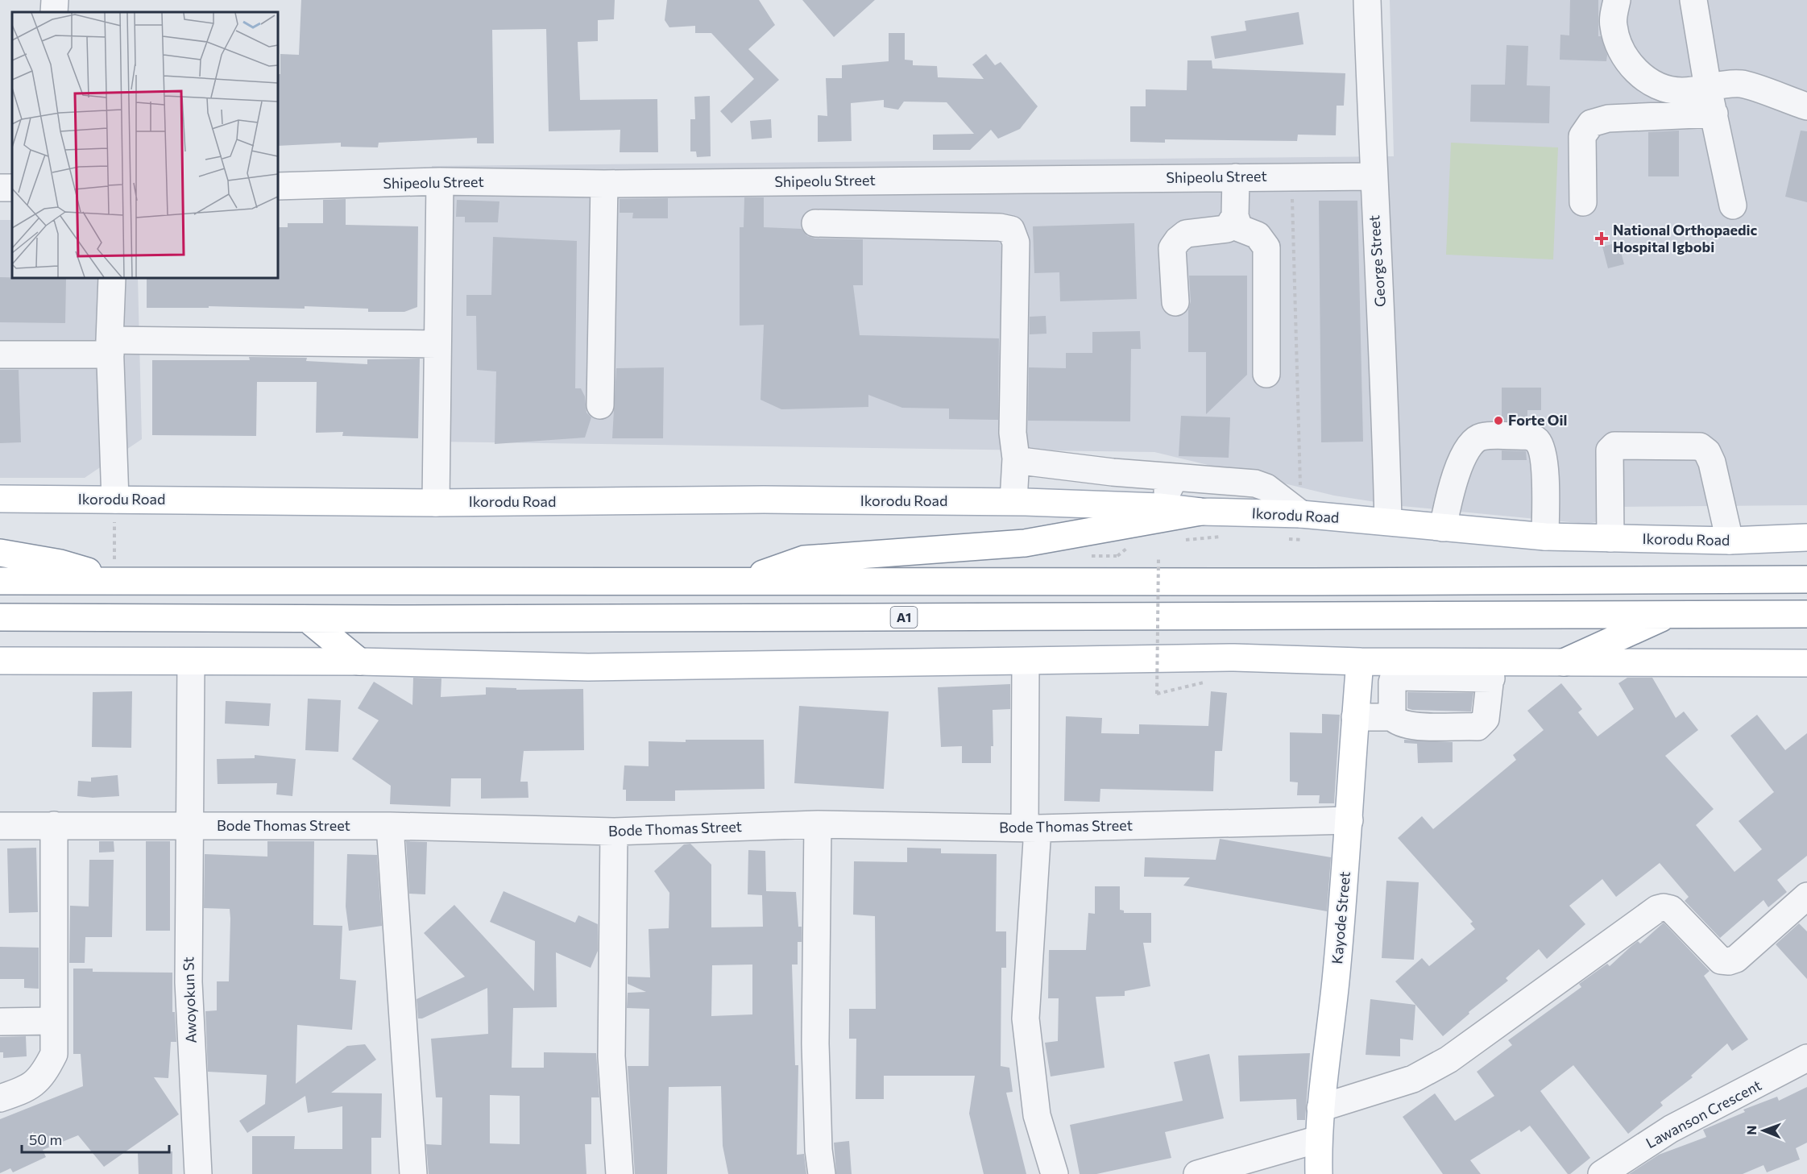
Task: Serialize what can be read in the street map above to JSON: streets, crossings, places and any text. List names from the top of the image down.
{
  "streets": {
    "main road": ["Ikorodu Road", "A1", "Kayode Street"],
    "street": [
      "Shipeolu Street",
      "George Street",
      "Bode Thomas Street",
      "Awoyokun St",
      "Lawanson Crescent"
    ]
  },
  "crossings": [
    ["Shipeolu Street", "George Street"],
    ["George Street", "Ikorodu Road"],
    ["Bode Thomas Street", "Kayode Street"],
    ["Bode Thomas Street", "Awoyokun St"]
  ],
  "places": {
    "health": ["National Orthopaedic Hospital Igbobi"],
    "other": ["Forte Oil"]
  },
  "scale_bar": "50 m",
  "north": "left"
}
